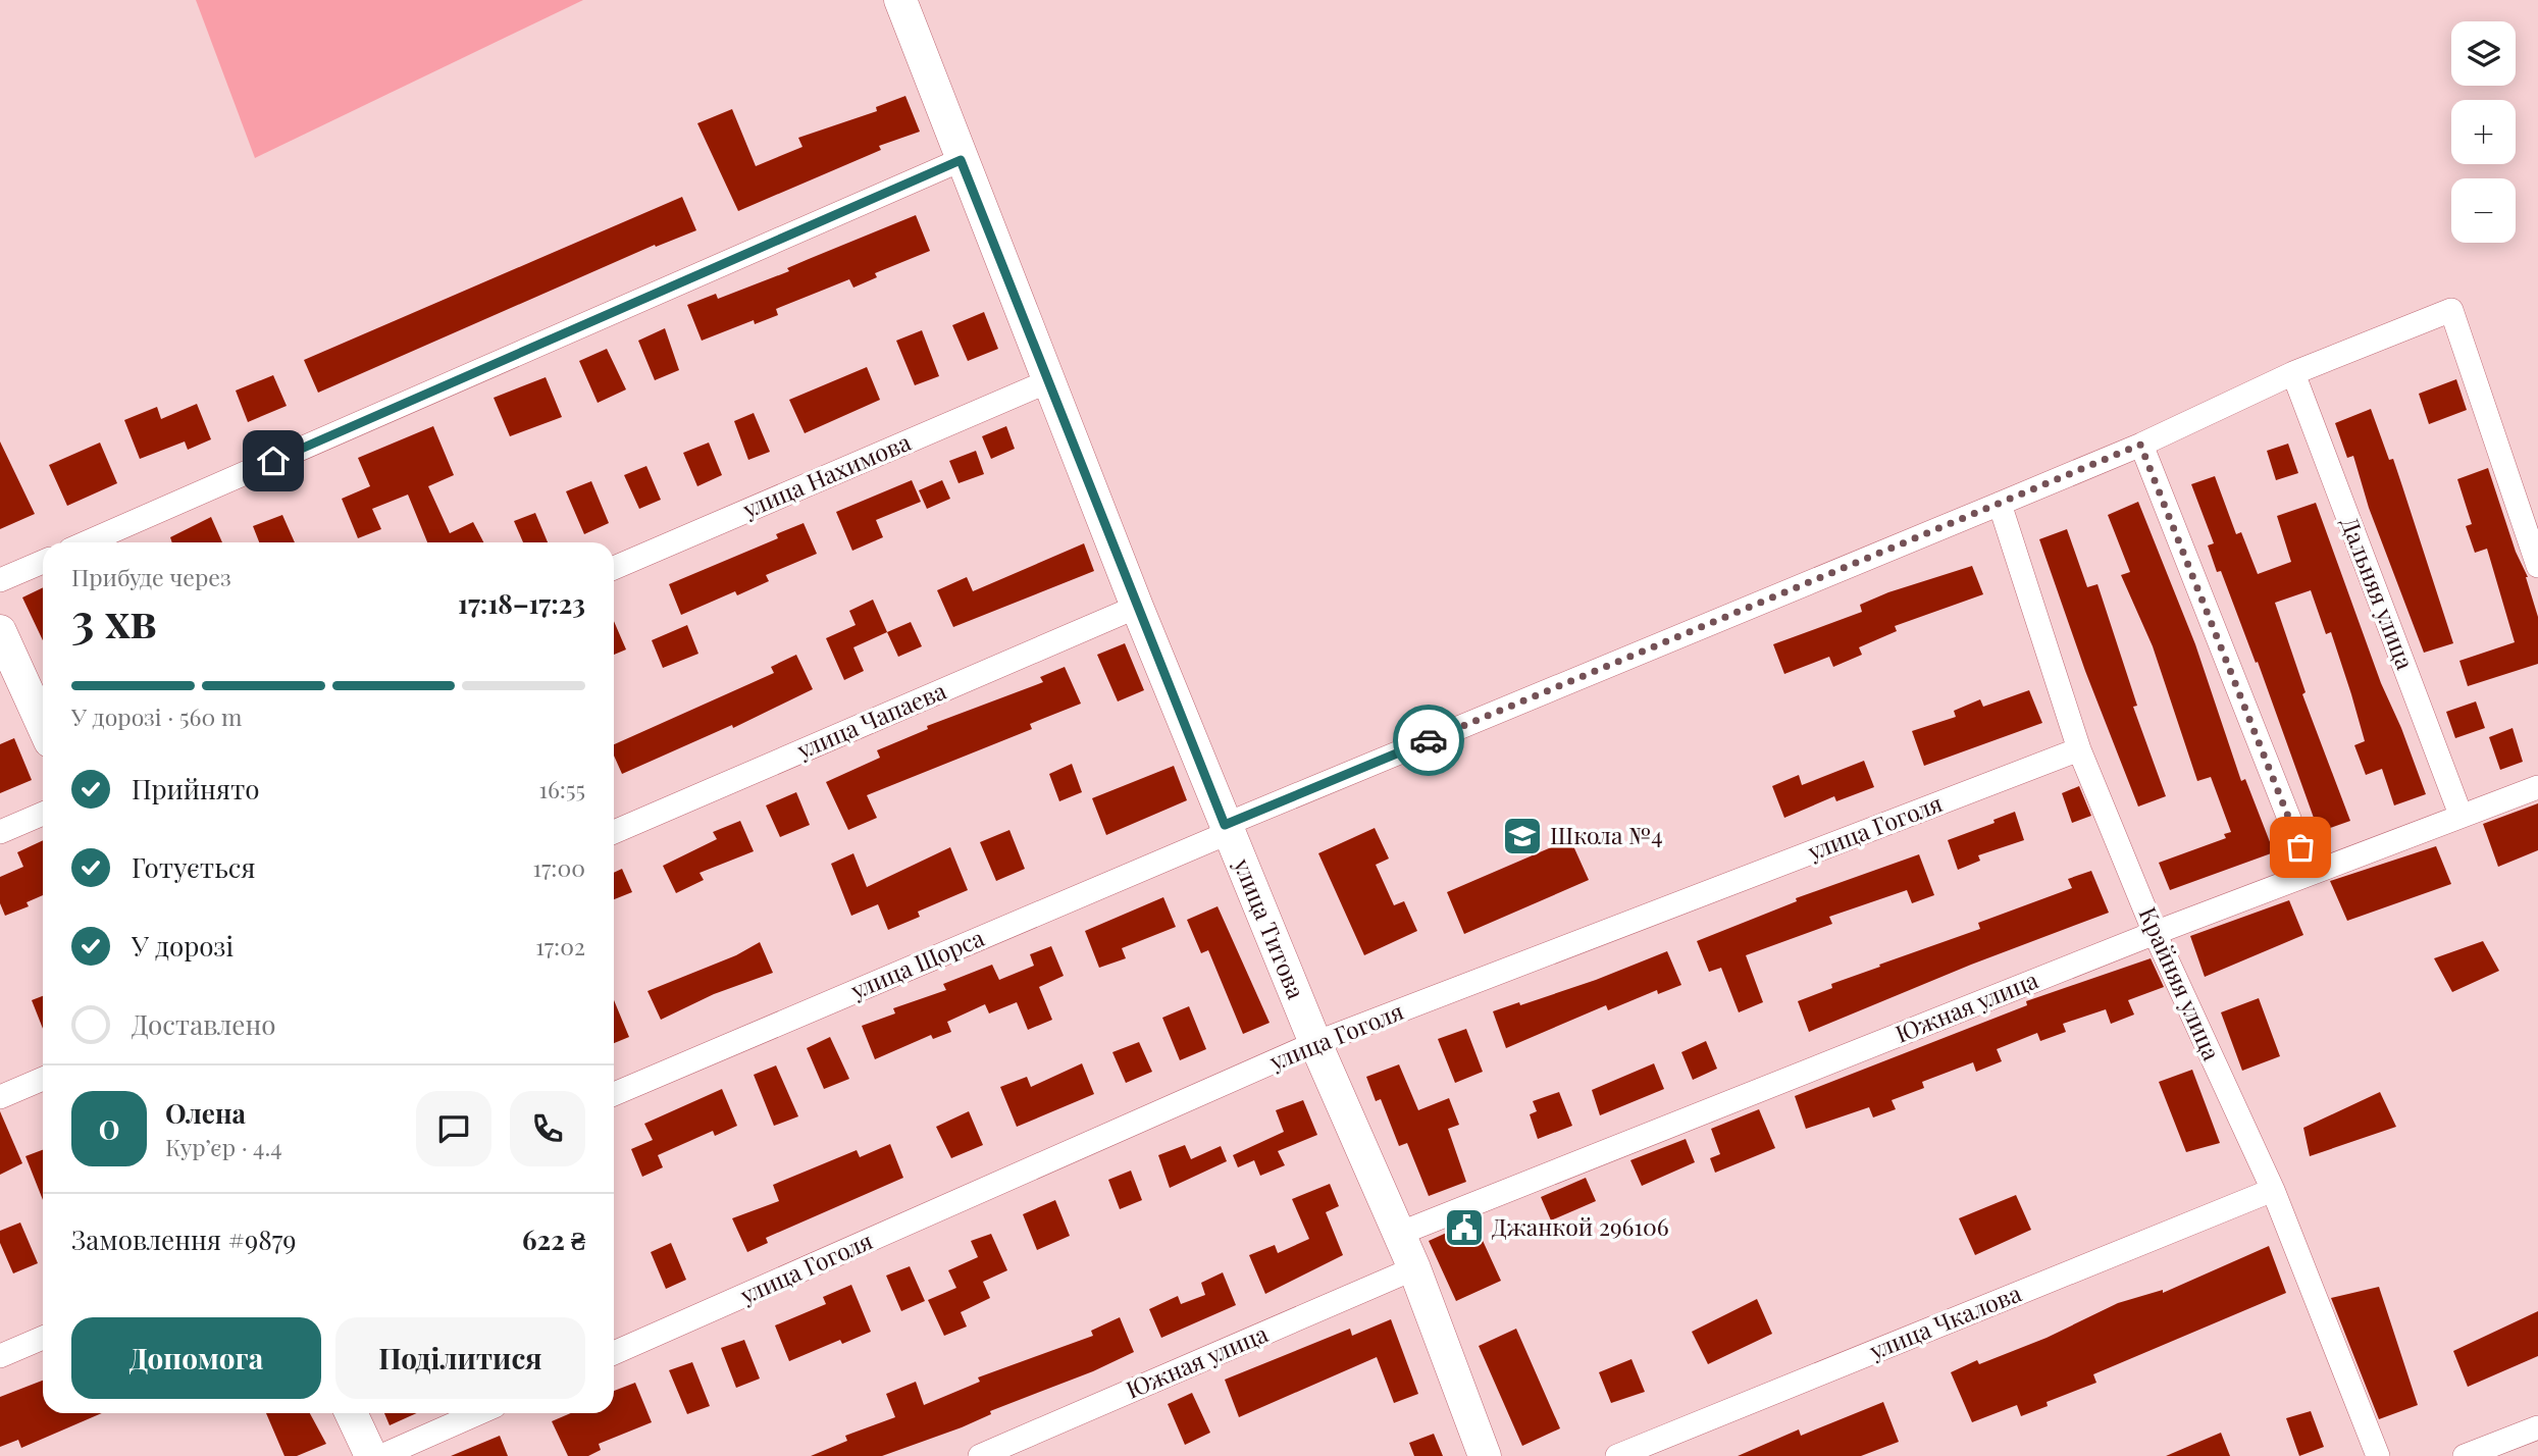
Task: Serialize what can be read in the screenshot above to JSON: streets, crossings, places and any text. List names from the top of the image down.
{
  "streets": {
    "main road": ["улица Титова"],
    "street": [
      "улица Нахимова",
      "Дальняя улица",
      "улица Чапаева",
      "улица Гоголя",
      "улица Щорса",
      "Крайняя улица",
      "Южная улица",
      "улица Чкалова"
    ]
  },
  "crossings": [
    ["улица Нахимова", "улица Титова"],
    ["Дальняя улица", "улица Щорса"],
    ["Дальняя улица", "Южная улица"],
    ["улица Чапаева", "улица Титова"],
    ["улица Гоголя", "улица Титова"],
    ["улица Гоголя", "Крайняя улица"],
    ["улица Титова", "улица Щорса"],
    ["улица Титова", "Южная улица"],
    ["улица Щорса", "Крайняя улица"],
    ["Крайняя улица", "Южная улица"],
    ["Крайняя улица", "улица Чкалова"]
  ],
  "places": {
    "school or university": ["Школа №4"],
    "public building": ["Джанкой 296106"]
  },
  "page": {
    "map_buttons": ["+", "−"],
    "heading": ["3 хв", "Прибуде через", "17:18–17:23"],
    "panel": [
      "Олена",
      "Кур’єр · 4.4",
      "Замовлення #9879",
      "622 ₴"
    ],
    "bar": "У дорозі · 560 m",
    "list": [
      ["Прийнято", "16:55"],
      ["Готується", "17:00"],
      ["У дорозі", "17:02"],
      "Доставлено"
    ],
    "round": "О",
    "buttons": ["Допомога", "Поділитися"]
  }
}
